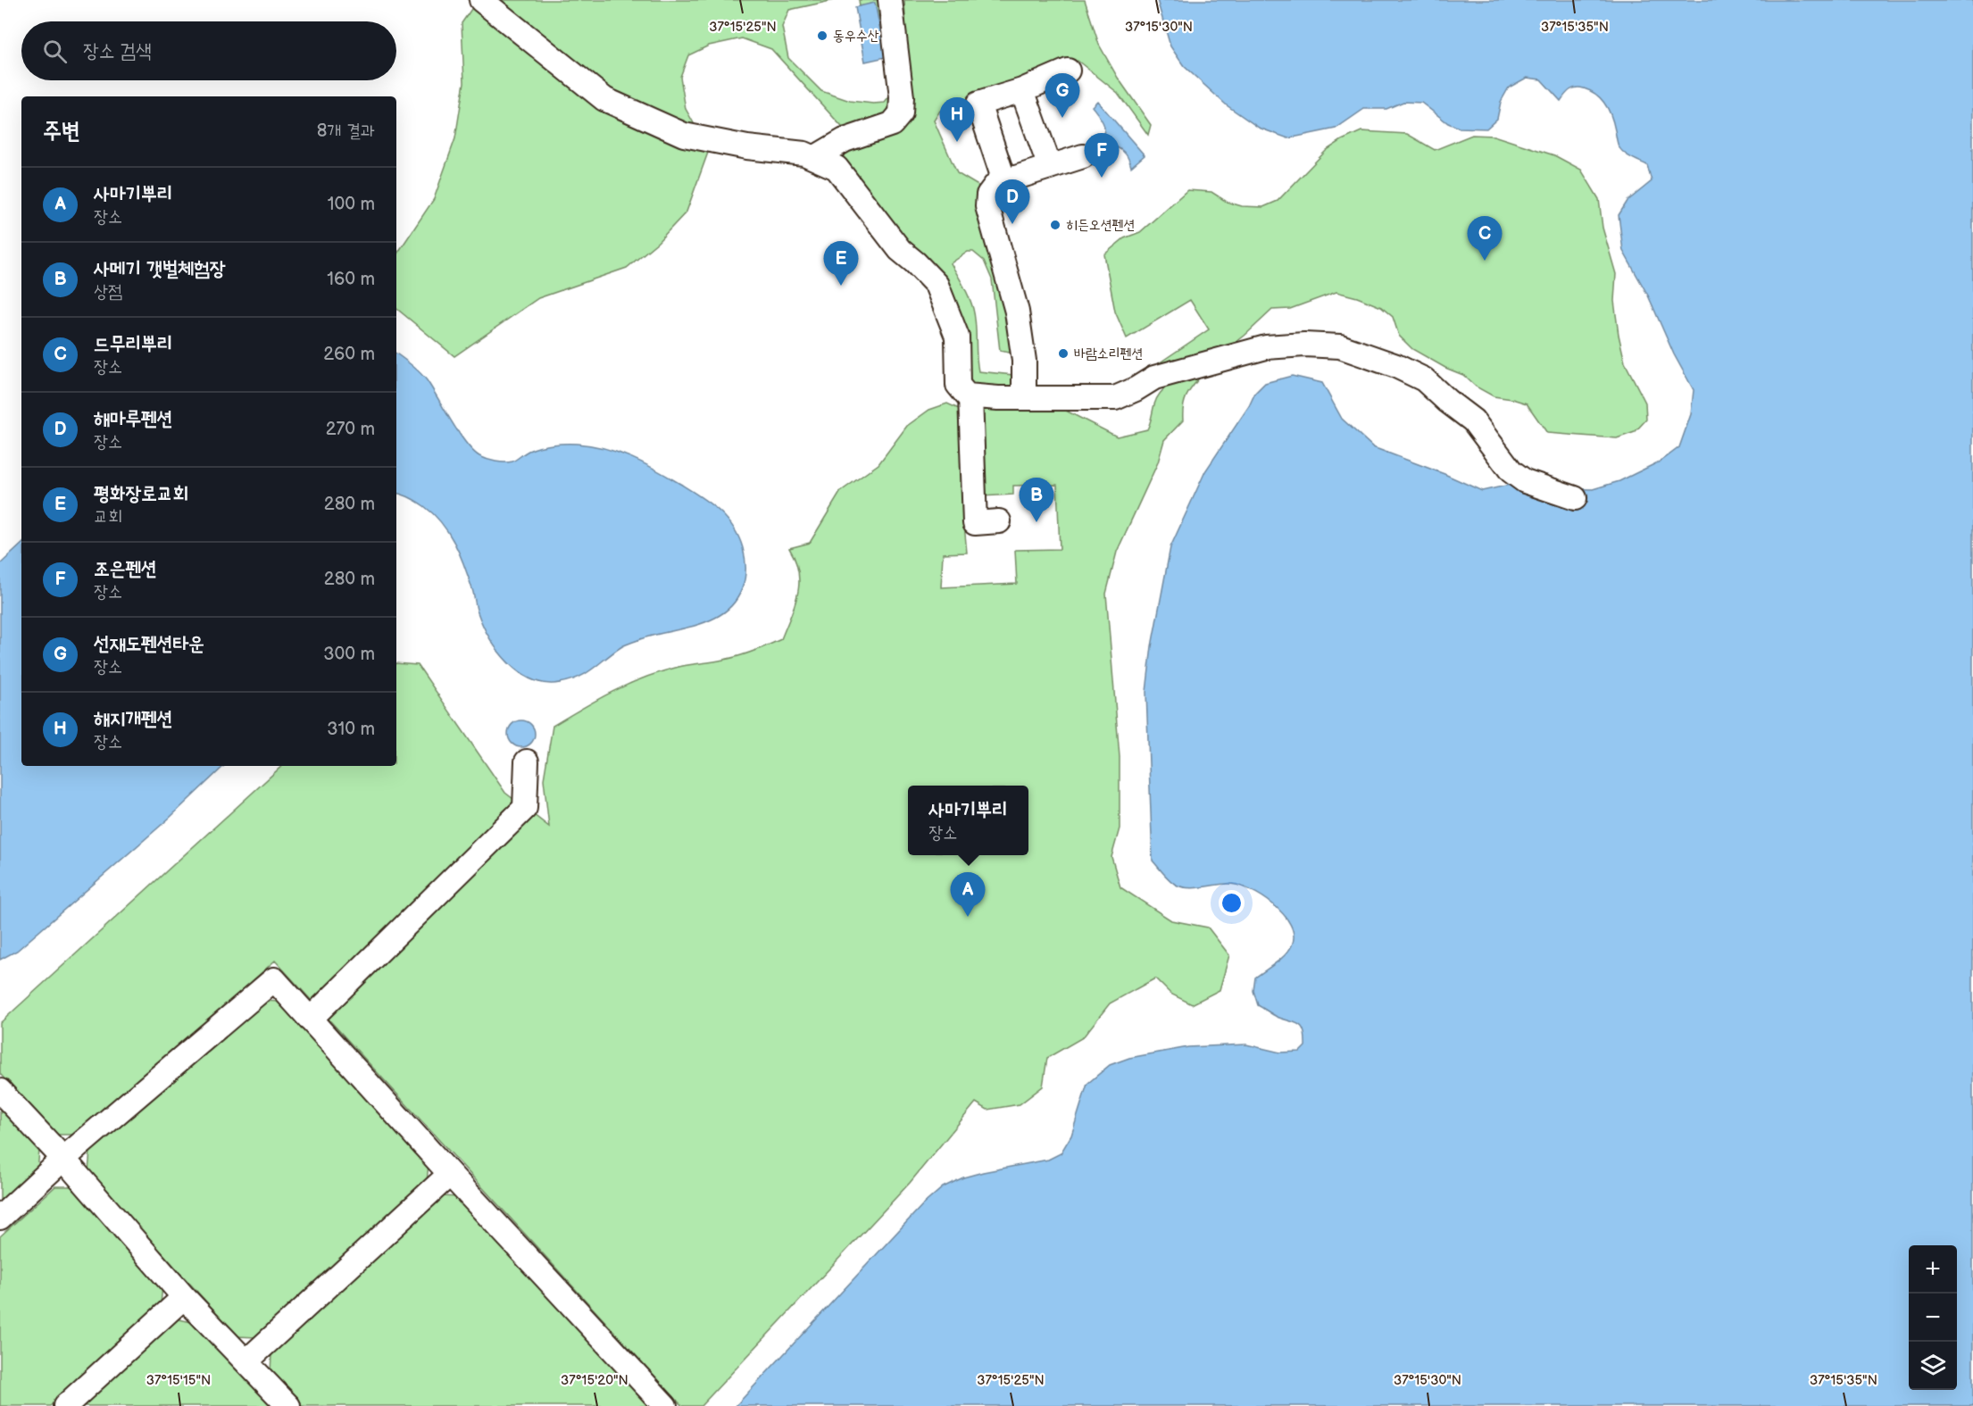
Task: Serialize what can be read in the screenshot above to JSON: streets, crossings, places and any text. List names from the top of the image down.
{
  "places": ["동우수산", "히든오션펜션", "바람소리펜션"],
  "page": {
    "search": "장소 검색",
    "pins": [
      "G",
      "H",
      "F",
      "D",
      "C",
      "E",
      "B",
      "A"
    ],
    "heading": ["주변", "8개 결과"],
    "list": [
      {
        "mark": "A",
        "name": "사마기뿌리",
        "note": "장소",
        "value": "100 m"
      },
      {
        "mark": "B",
        "name": "사메기 갯벌체험장",
        "note": "상점",
        "value": "160 m"
      },
      {
        "mark": "C",
        "name": "드무리뿌리",
        "note": "장소",
        "value": "260 m"
      },
      {
        "mark": "D",
        "name": "해마루펜션",
        "note": "장소",
        "value": "270 m"
      },
      {
        "mark": "E",
        "name": "평화장로교회",
        "note": "교회",
        "value": "280 m"
      },
      {
        "mark": "F",
        "name": "조은펜션",
        "note": "장소",
        "value": "280 m"
      },
      {
        "mark": "G",
        "name": "선재도펜션타운",
        "note": "장소",
        "value": "300 m"
      },
      {
        "mark": "H",
        "name": "해지개펜션",
        "note": "장소",
        "value": "310 m"
      }
    ],
    "popup": ["사마기뿌리", "장소"],
    "map_buttons": ["+", "−"]
  },
  "coordinates": [
    "37°15'25\"N",
    "37°15'30\"N",
    "37°15'35\"N",
    "37°15'15\"N",
    "37°15'20\"N"
  ]
}
